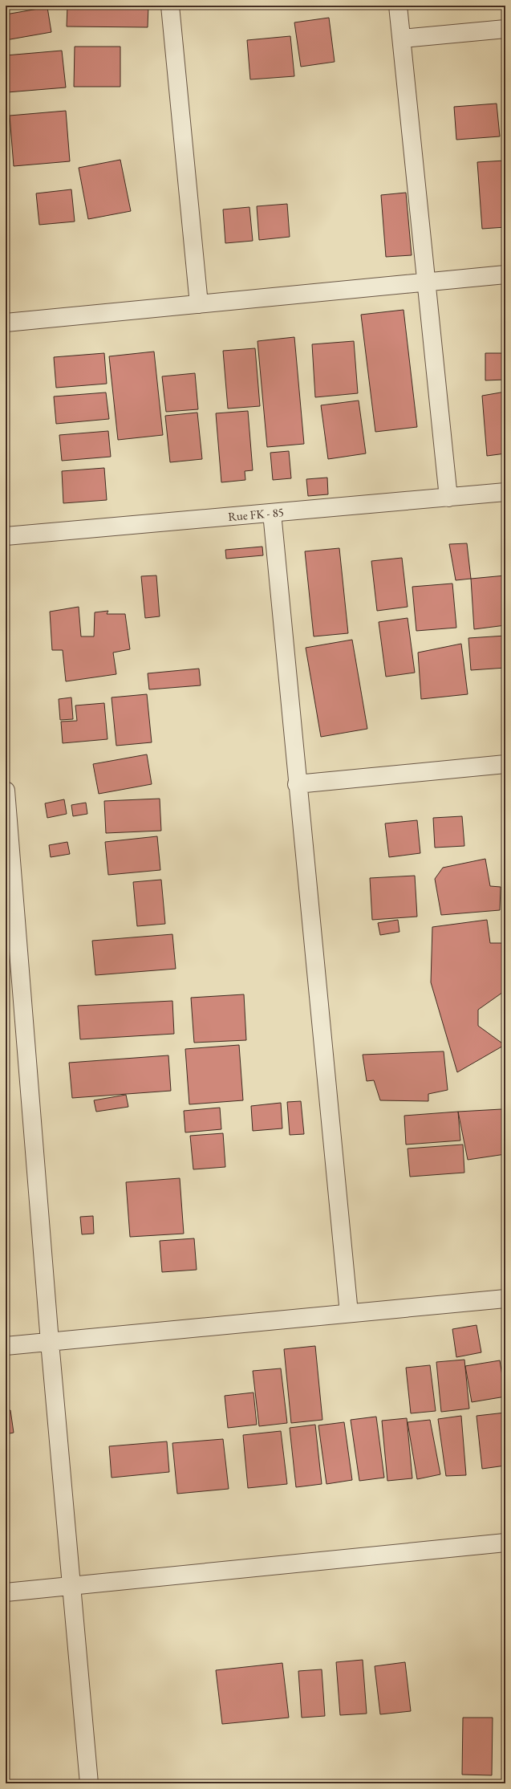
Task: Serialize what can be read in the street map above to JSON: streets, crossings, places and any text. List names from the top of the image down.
{
  "streets": {
    "street": ["Rue FK - 85"]
  }
}
